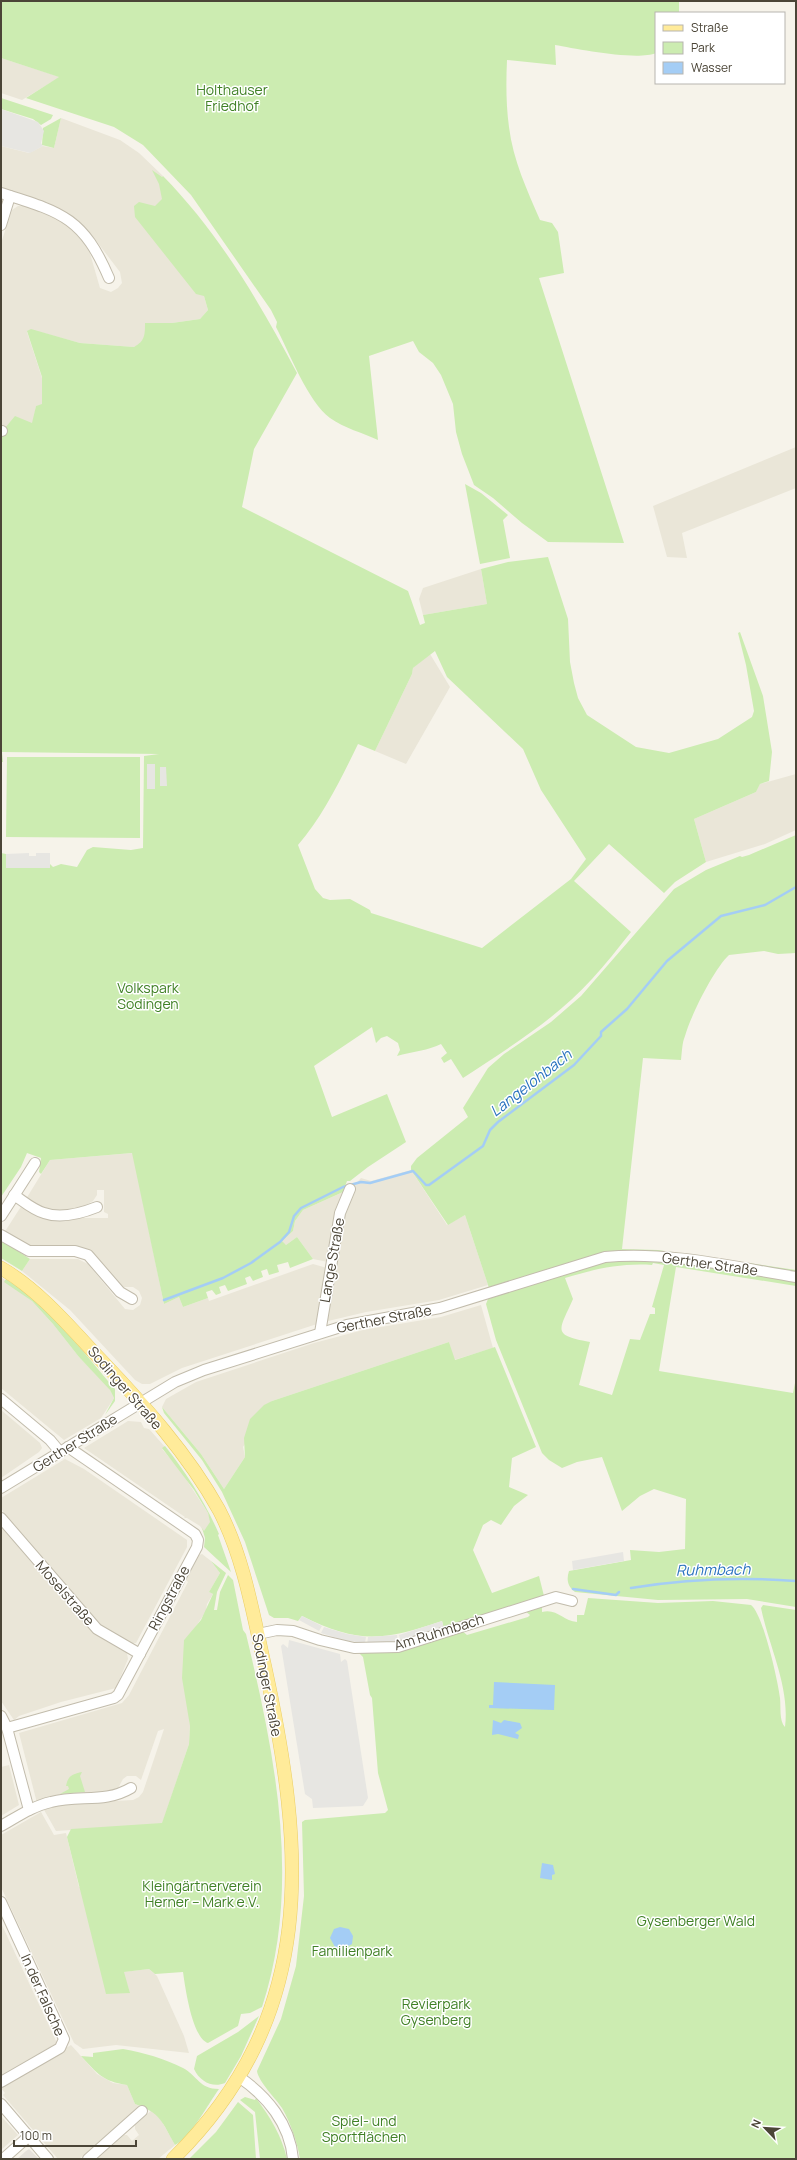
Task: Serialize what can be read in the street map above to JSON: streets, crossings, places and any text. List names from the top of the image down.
{
  "streets": {
    "main road": ["Sodinger Straße"],
    "street": [
      "Lange Straße",
      "Gerther Straße",
      "Moselstraße",
      "Ringstraße",
      "Am Ruhmbach",
      "In der Falsche"
    ]
  },
  "crossings": [
    ["Lange Straße", "Gerther Straße"],
    ["Gerther Straße", "Sodinger Straße"],
    ["Gerther Straße", "Ringstraße"],
    ["Sodinger Straße", "Am Ruhmbach"],
    ["Moselstraße", "Ringstraße"]
  ],
  "water": ["Langelohbach", "Ruhmbach"],
  "parks": [
    "Holthauser Friedhof",
    "Volkspark Sodingen",
    "Kleingärtnerverein Herner – Mark e.V.",
    "Gysenberger Wald",
    "Familienpark",
    "Revierpark Gysenberg",
    "Spiel- und Sportflächen"
  ],
  "legend": ["Straße", "Park", "Wasser"],
  "scale_bar": "100 m",
  "north": "top left"
}
